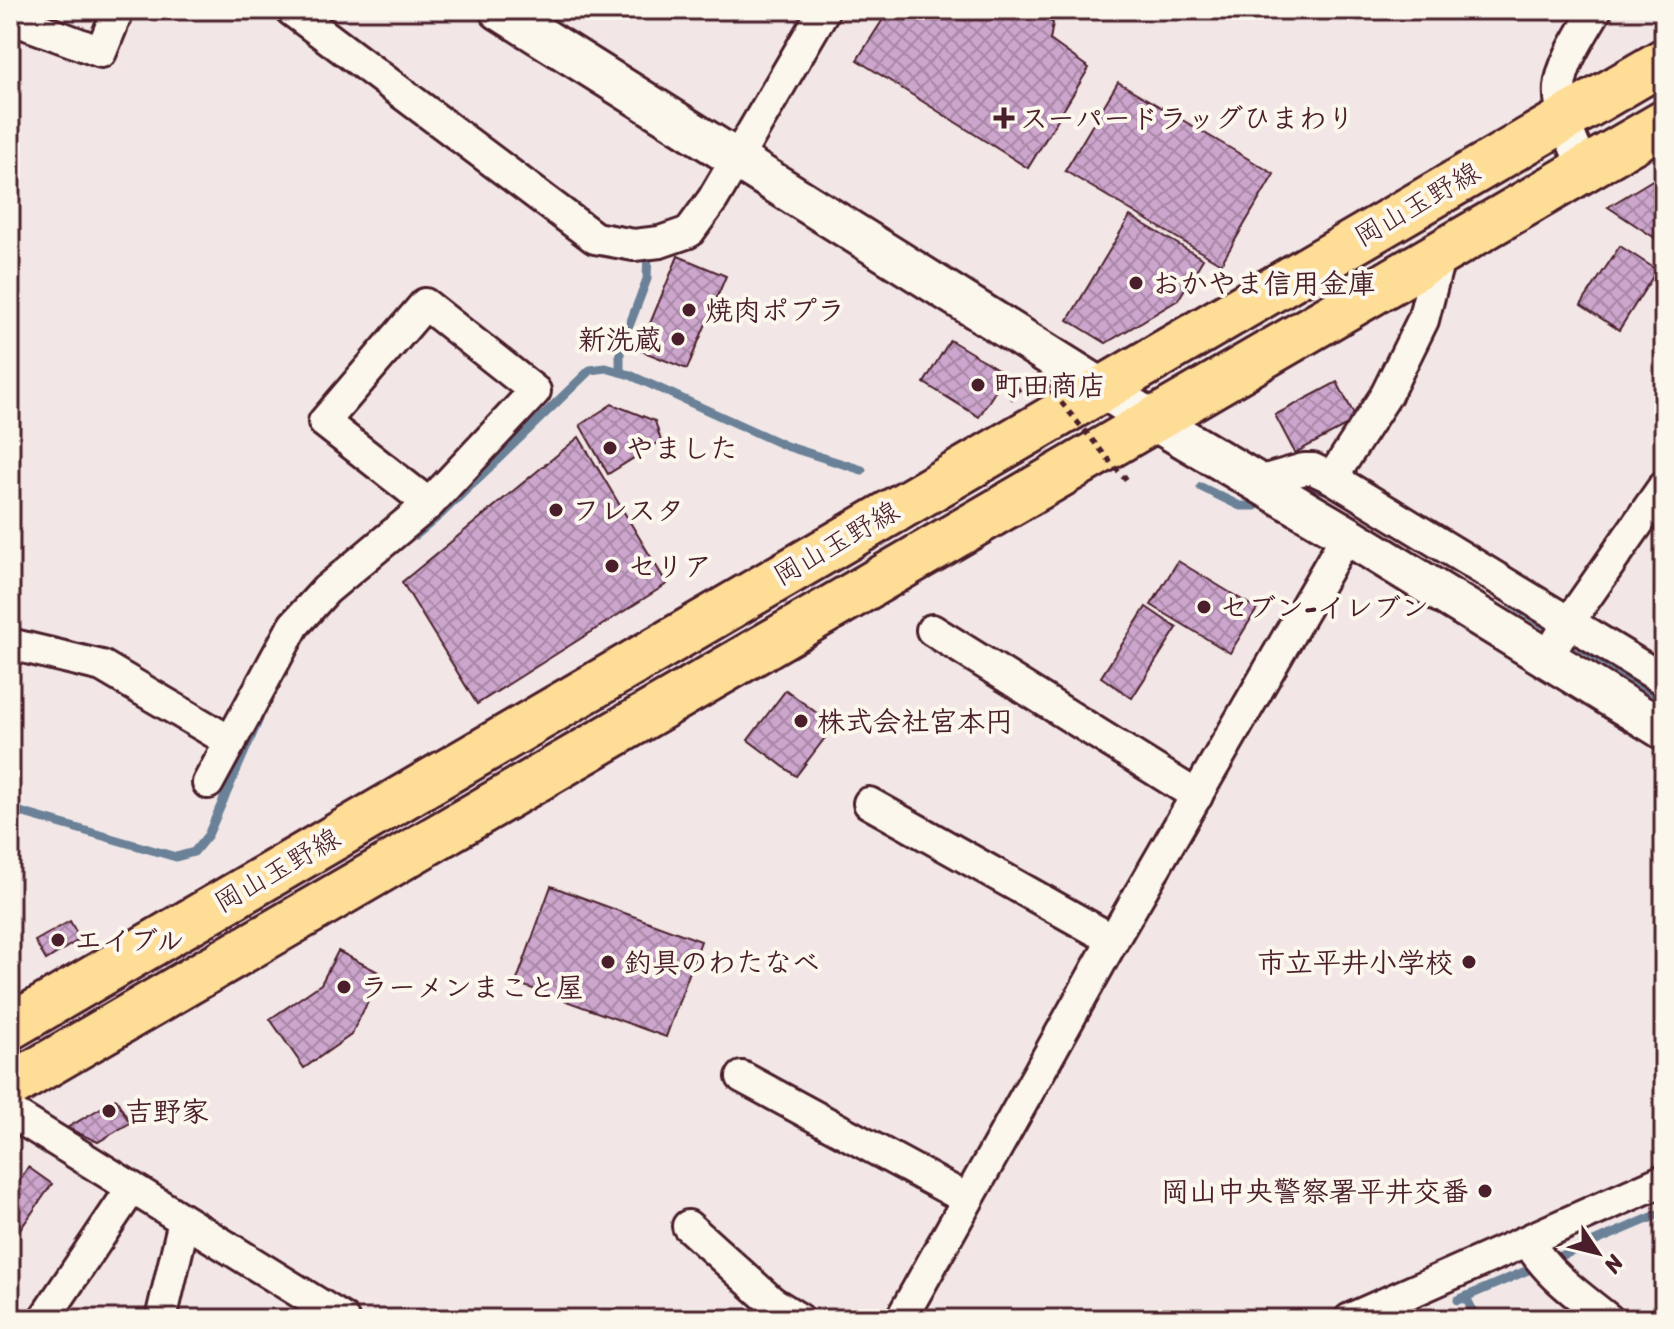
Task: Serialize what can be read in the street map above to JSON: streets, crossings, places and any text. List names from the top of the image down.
{
  "streets": {
    "main road": ["岡山玉野線"]
  },
  "places": {
    "health": ["スーパードラッグひまわり"],
    "other": [
      "おかやま信用金庫",
      "焼肉ポプラ",
      "新洗蔵",
      "町田商店",
      "やました",
      "フレスタ",
      "セリア",
      "セブン-イレブン",
      "株式会社宮本円",
      "エイブル",
      "釣具のわたなべ",
      "市立平井小学校",
      "ラーメンまこと屋",
      "吉野家",
      "岡山中央警察署平井交番"
    ]
  },
  "north": "bottom right"
}
